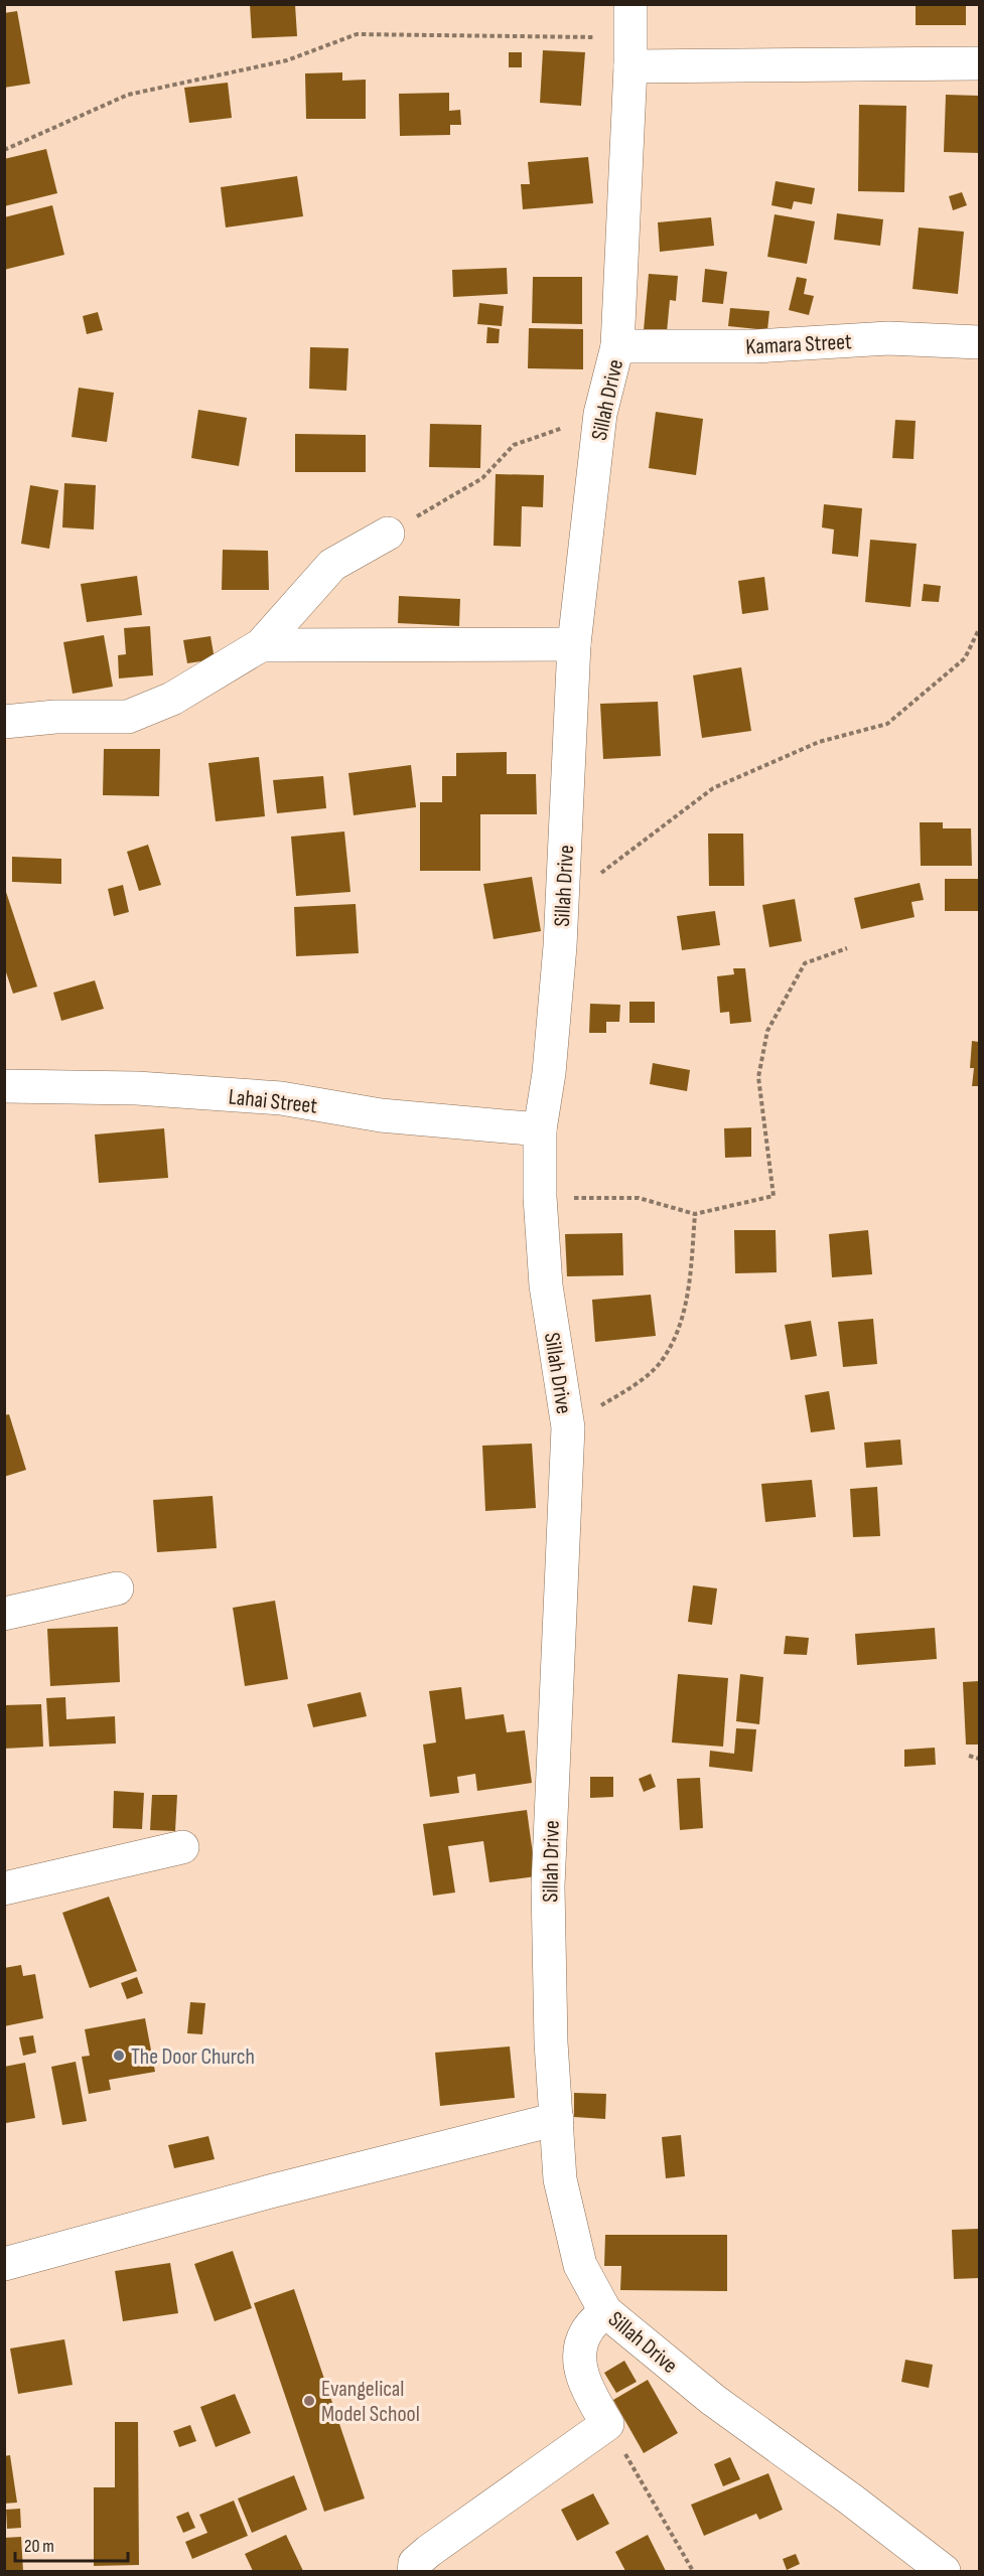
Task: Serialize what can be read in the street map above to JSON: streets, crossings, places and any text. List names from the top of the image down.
{
  "streets": {
    "street": ["Kamara Street", "Sillah Drive", "Lahai Street"]
  },
  "crossings": [
    ["Kamara Street", "Sillah Drive"],
    ["Sillah Drive", "Lahai Street"]
  ],
  "places": ["The Door Church", "Evangelical Model School"],
  "scale_bar": "20 m"
}
